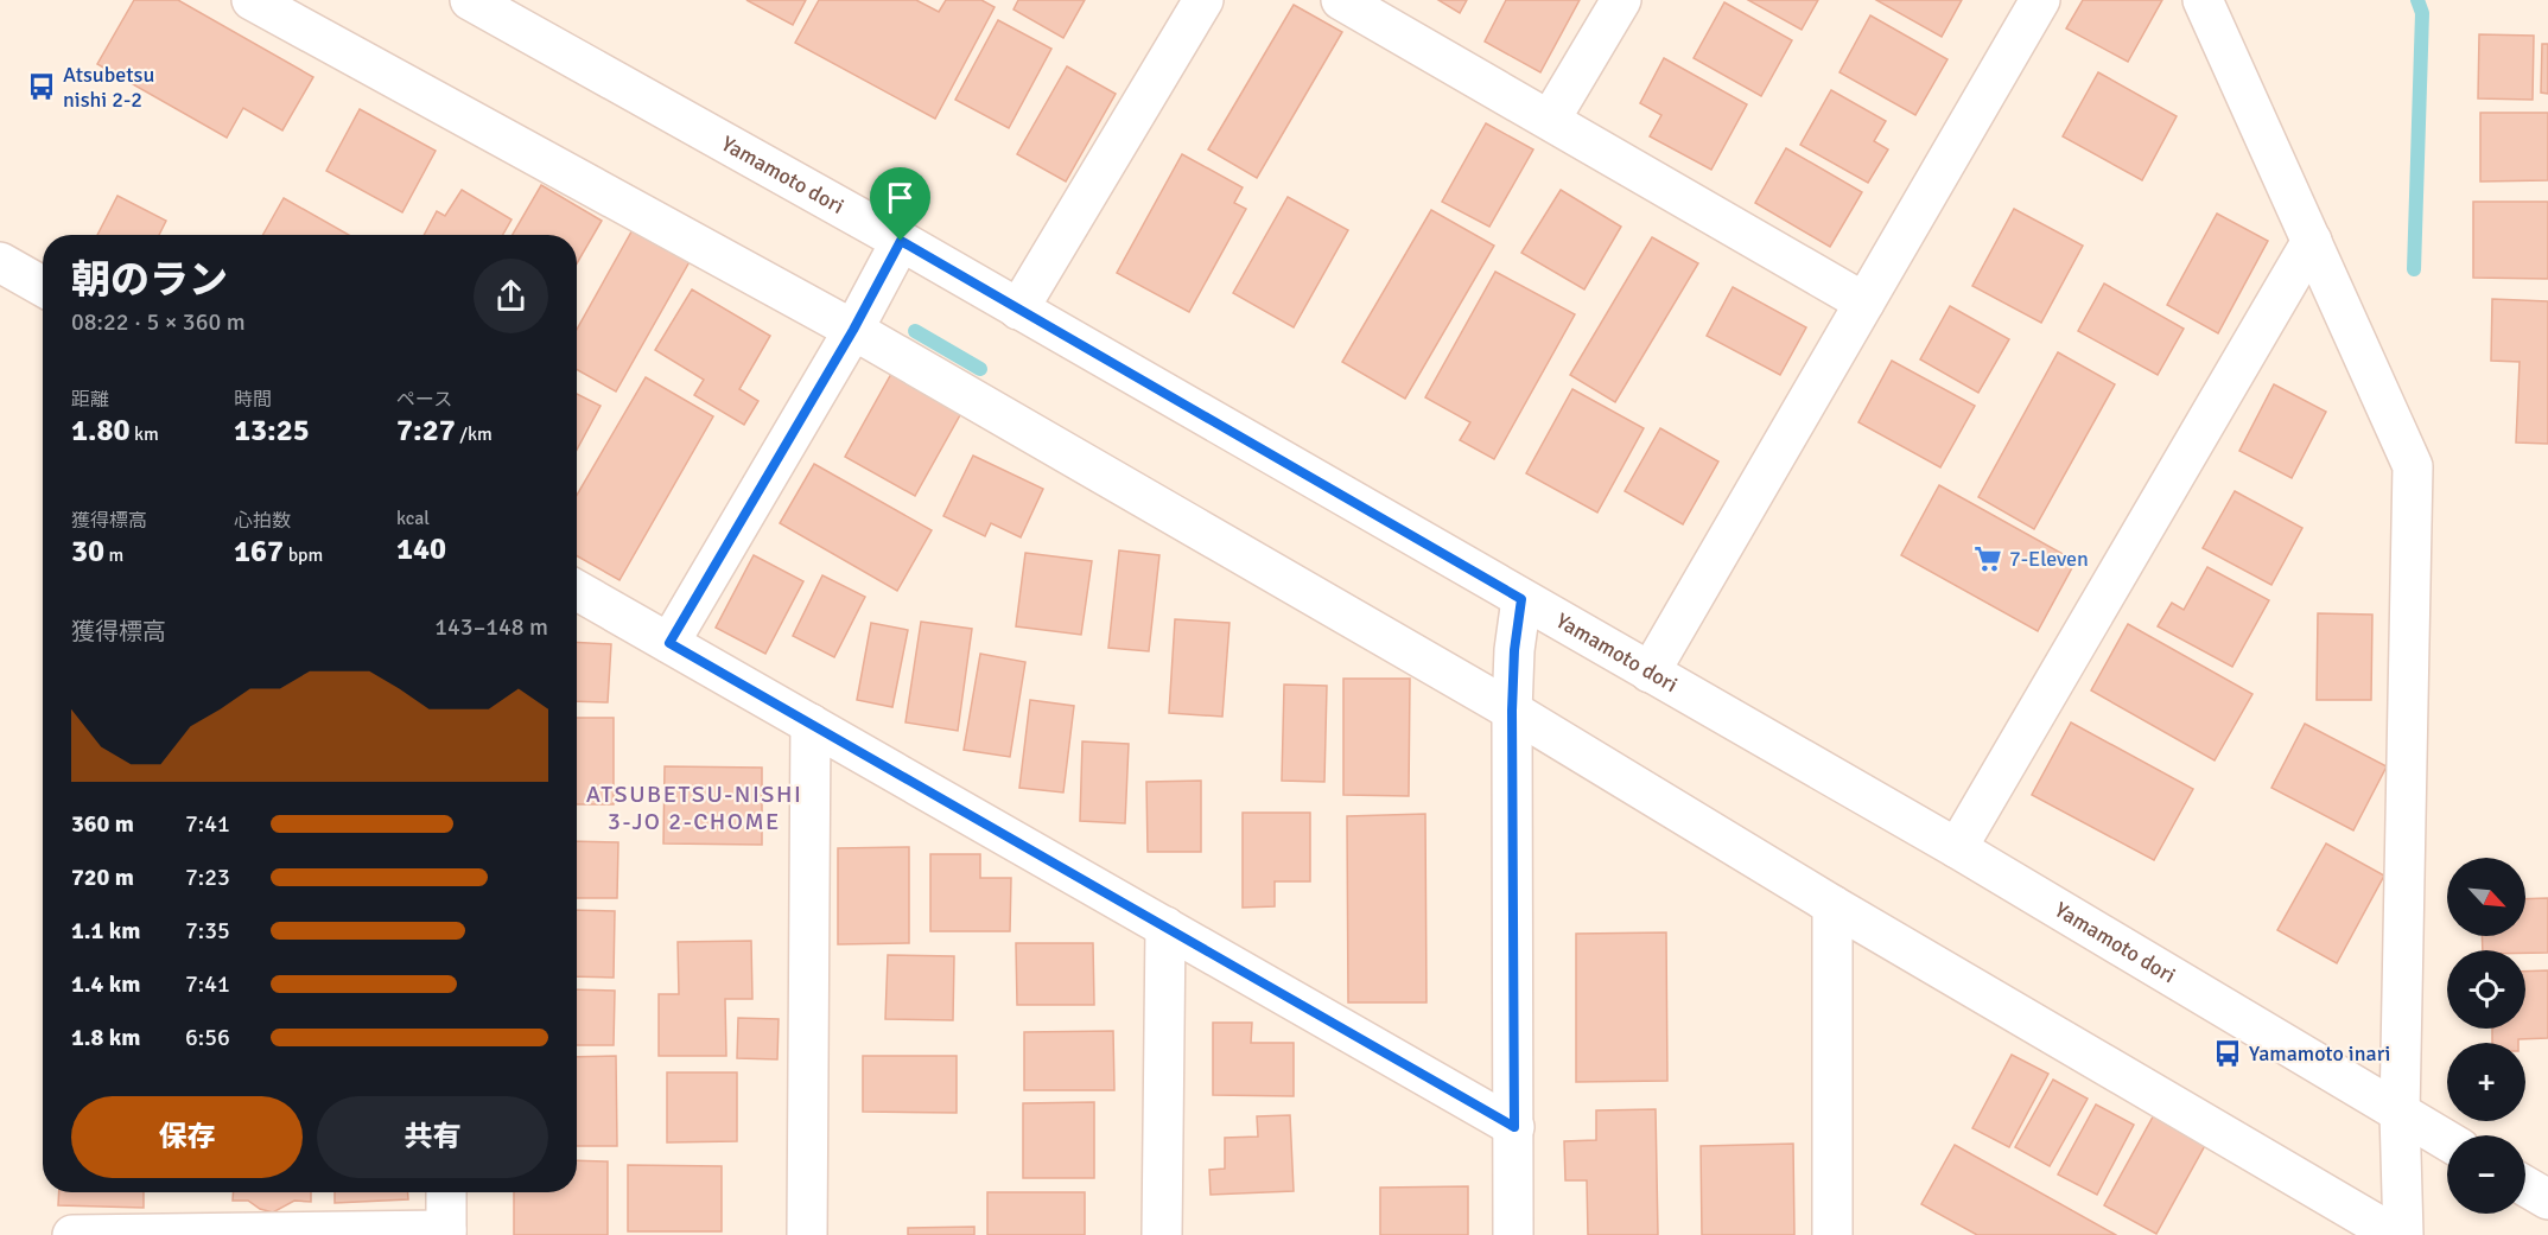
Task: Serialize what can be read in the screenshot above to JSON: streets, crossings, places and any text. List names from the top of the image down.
{
  "streets": {
    "street": ["Yamamoto dori"]
  },
  "districts": ["ATSUBETSU-NISHI 3-JO 2-CHOME"],
  "places": {
    "bus stop": ["Atsubetsu nishi 2-2", "Yamamoto inari"],
    "supermarket": ["7-Eleven"]
  },
  "north": "bottom right",
  "page": {
    "heading": ["朝のラン", "08:22 · 5 × 360 m"],
    "stats": [
      ["距離", "1.80 km"],
      ["時間", "13:25"],
      ["ペース", "7:27 /km"],
      ["獲得標高", "30 m"],
      ["心拍数", "167 bpm"],
      ["kcal", "140"]
    ],
    "chart": ["獲得標高", "143–148 m"],
    "list": [
      {
        "name": "360 m",
        "note": "7:41"
      },
      {
        "name": "720 m",
        "note": "7:23"
      },
      {
        "name": "1.1 km",
        "note": "7:35"
      },
      {
        "name": "1.4 km",
        "note": "7:41"
      },
      {
        "name": "1.8 km",
        "note": "6:56"
      }
    ],
    "map_buttons": ["+", "−"],
    "buttons": ["保存", "共有"]
  }
}
